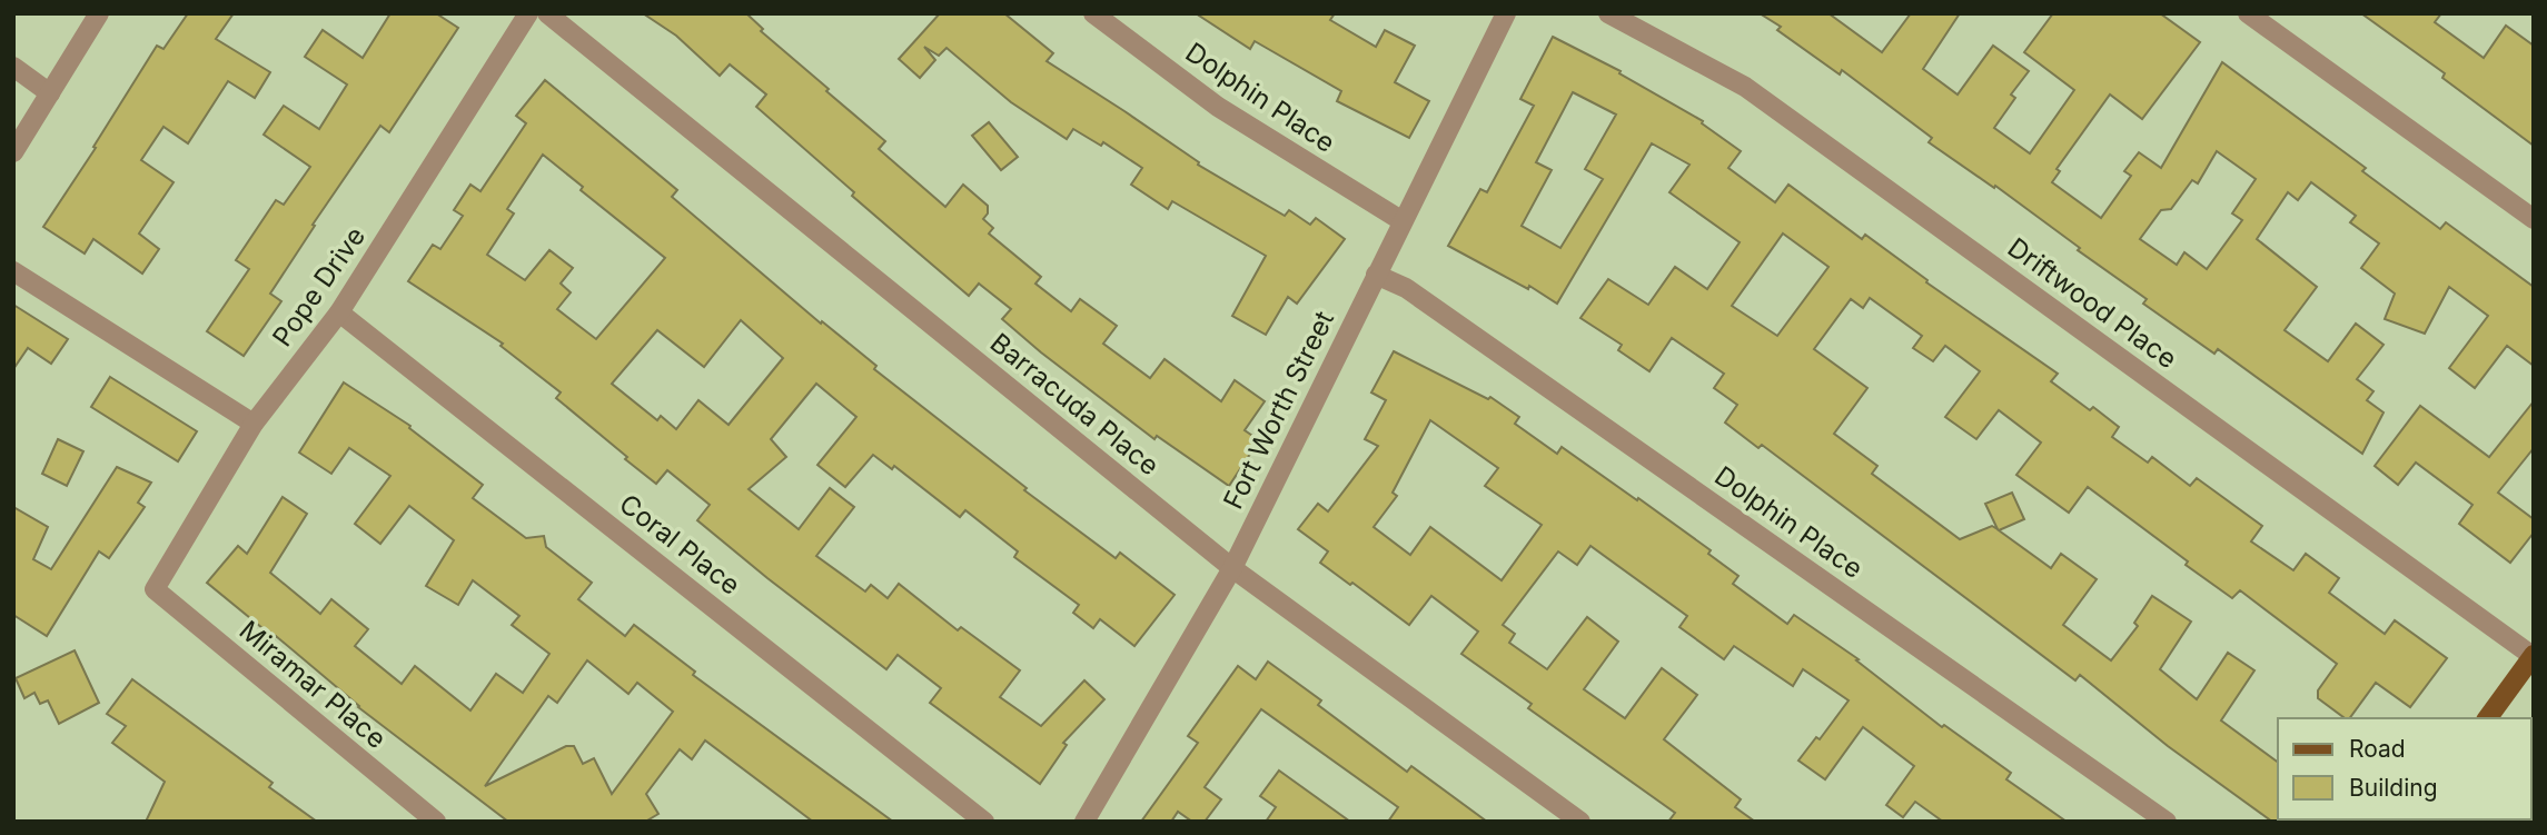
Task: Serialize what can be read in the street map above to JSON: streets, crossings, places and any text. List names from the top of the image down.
{
  "streets": {
    "street": [
      "Dolphin Place",
      "Pope Drive",
      "Driftwood Place",
      "Barracuda Place",
      "Fort Worth Street",
      "Coral Place",
      "Miramar Place"
    ]
  },
  "crossings": [
    ["Dolphin Place", "Fort Worth Street"],
    ["Pope Drive", "Coral Place"],
    ["Pope Drive", "Miramar Place"],
    ["Barracuda Place", "Fort Worth Street"]
  ],
  "legend": ["Road", "Building"]
}
